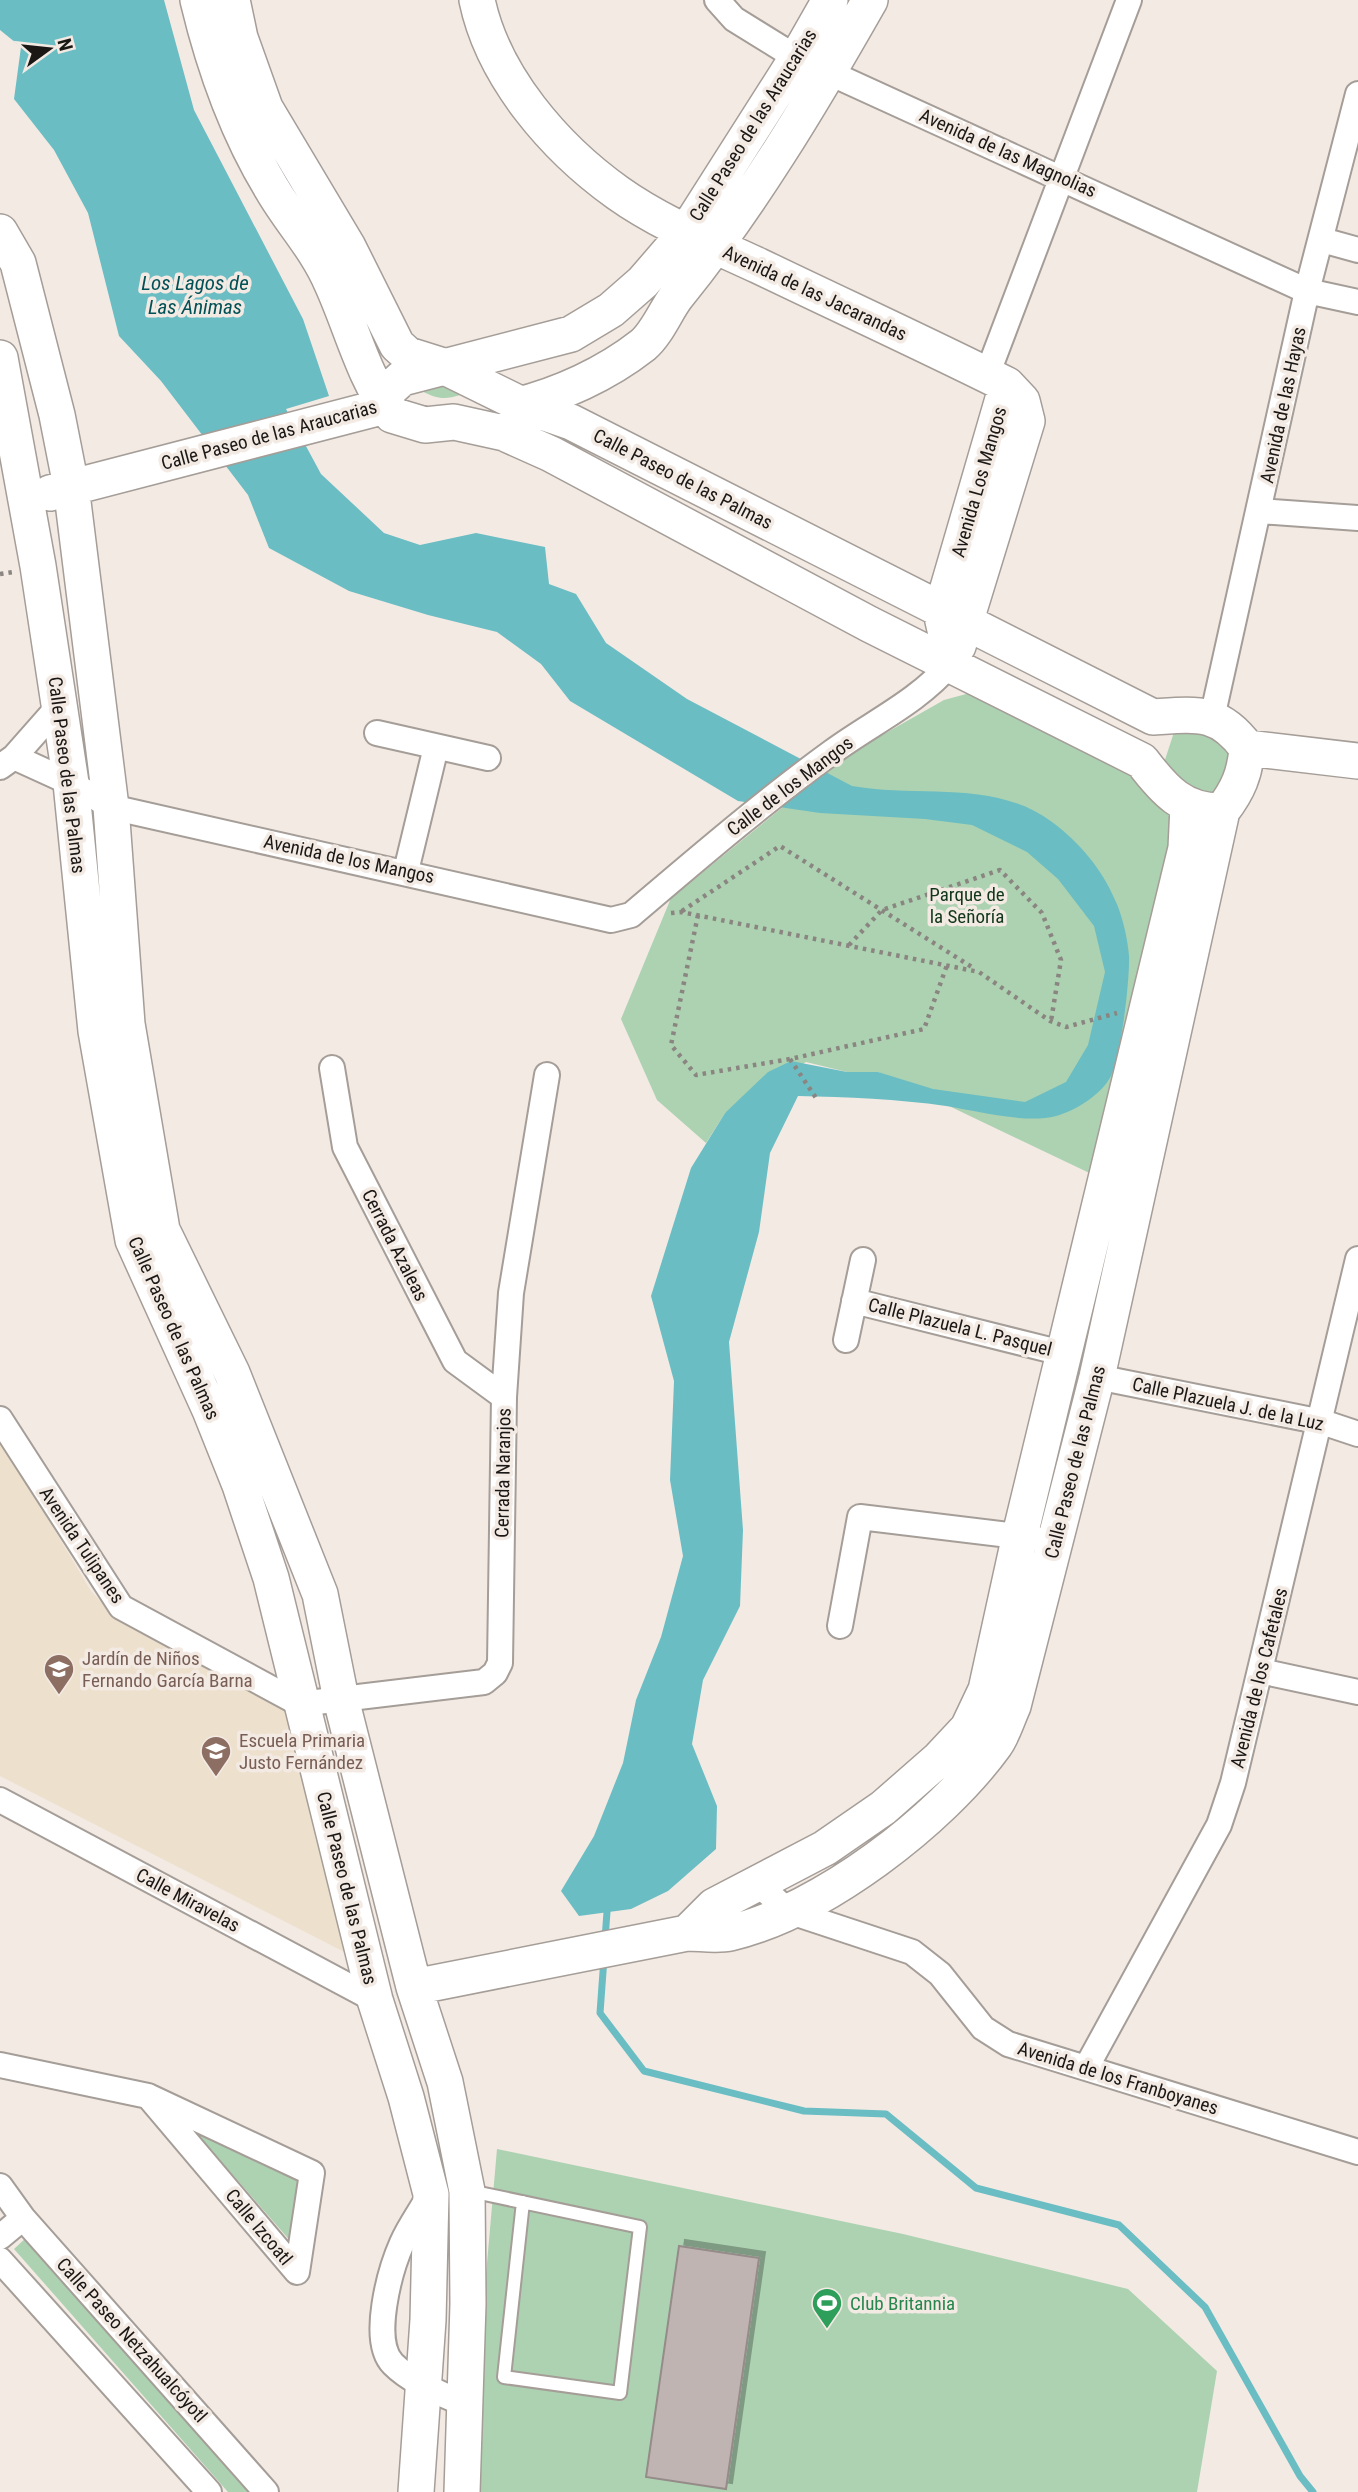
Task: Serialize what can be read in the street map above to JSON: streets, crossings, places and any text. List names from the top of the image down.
{
  "streets": {
    "street": [
      "Calle Paseo de las Araucarias",
      "Avenida de las Magnolias",
      "Avenida de las Jacarandas",
      "Avenida de las Hayas",
      "Calle Paseo de las Palmas",
      "Avenida Los Mangos",
      "Calle de los Mangos",
      "Avenida de los Mangos",
      "Cerrada Azaleas",
      "Calle Plazuela L. Pasquel",
      "Calle Plazuela J. de la Luz",
      "Cerrada Naranjos",
      "Avenida Tulipanes",
      "Avenida de los Cafetales",
      "Calle Miravelas",
      "Avenida de los Franboyanes",
      "Calle Izcoatl",
      "Calle Paseo Netzahualcóyotl"
    ]
  },
  "crossings": [
    ["Calle Paseo de las Araucarias", "Avenida de las Magnolias"],
    ["Calle Paseo de las Araucarias", "Avenida de las Jacarandas"],
    ["Calle Paseo de las Araucarias", "Calle Paseo de las Palmas"],
    ["Avenida de las Magnolias", "Avenida de las Hayas"],
    ["Avenida de las Jacarandas", "Avenida Los Mangos"],
    ["Avenida de las Hayas", "Calle Paseo de las Palmas"],
    ["Calle Paseo de las Palmas", "Avenida Los Mangos"],
    ["Calle Paseo de las Palmas", "Calle de los Mangos"],
    ["Calle Paseo de las Palmas", "Avenida de los Mangos"],
    ["Calle Paseo de las Palmas", "Calle Plazuela L. Pasquel"],
    ["Calle Paseo de las Palmas", "Calle Plazuela J. de la Luz"],
    ["Calle Paseo de las Palmas", "Cerrada Naranjos"],
    ["Calle Paseo de las Palmas", "Avenida Tulipanes"],
    ["Calle Paseo de las Palmas", "Calle Miravelas"],
    ["Calle Paseo de las Palmas", "Avenida de los Franboyanes"],
    ["Avenida Los Mangos", "Calle de los Mangos"],
    ["Calle de los Mangos", "Avenida de los Mangos"],
    ["Cerrada Azaleas", "Cerrada Naranjos"],
    ["Calle Plazuela J. de la Luz", "Avenida de los Cafetales"],
    ["Cerrada Naranjos", "Avenida Tulipanes"],
    ["Avenida de los Cafetales", "Avenida de los Franboyanes"]
  ],
  "water": ["Los Lagos de Las Ánimas"],
  "parks": ["Parque de la Señoría"],
  "places": {
    "school or university": ["Jardín de Niños Fernando García Barna", "Escuela Primaria Justo Fernández"],
    "sports": ["Club Britannia"]
  },
  "north": "right"
}
